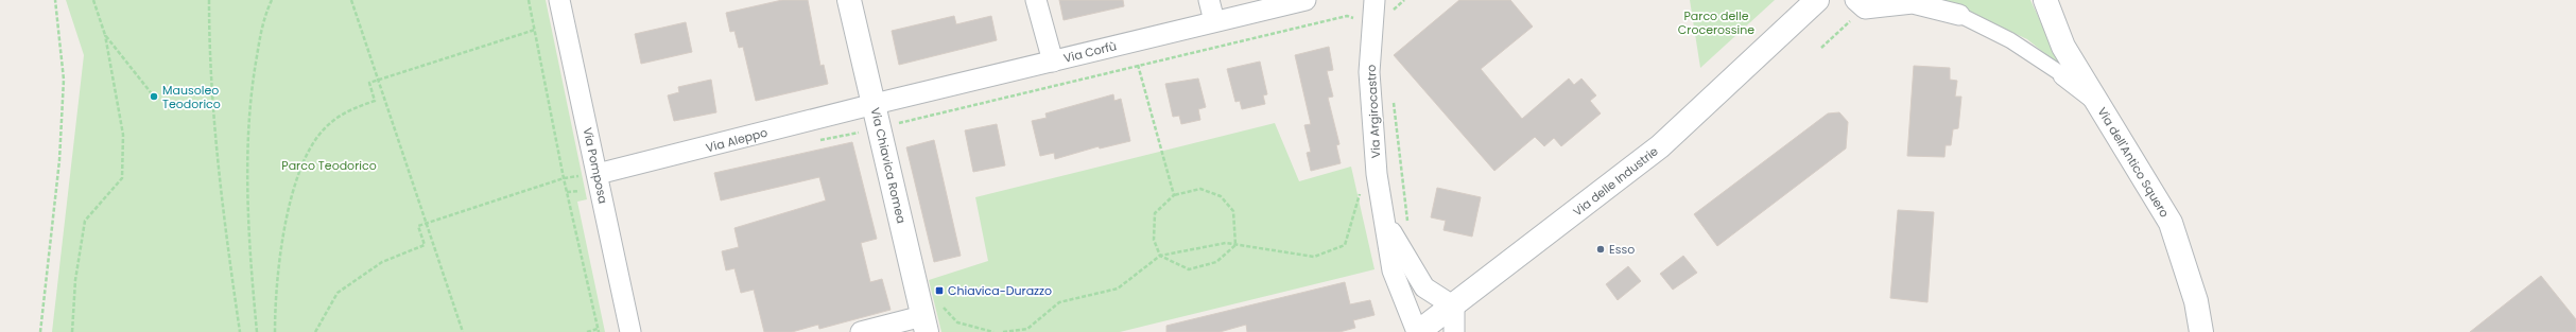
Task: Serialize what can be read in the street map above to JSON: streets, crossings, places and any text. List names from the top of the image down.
{
  "streets": {
    "street": [
      "Via Corfù",
      "Via Argirocastro",
      "Via Aleppo",
      "Via dell'Antico Squero",
      "Via Pomposa",
      "Via Chiavica Romea",
      "Via delle Industrie"
    ]
  },
  "crossings": [
    ["Via Corfù", "Via Aleppo"],
    ["Via Corfù", "Via Chiavica Romea"],
    ["Via Argirocastro", "Via delle Industrie"],
    ["Via Aleppo", "Via Pomposa"],
    ["Via Aleppo", "Via Chiavica Romea"]
  ],
  "parks": ["Parco delle Crocerossine", "Parco Teodorico"],
  "places": {
    "other": ["Mausoleo Teodorico", "Esso"],
    "transit": ["Chiavica-Durazzo"]
  }
}
